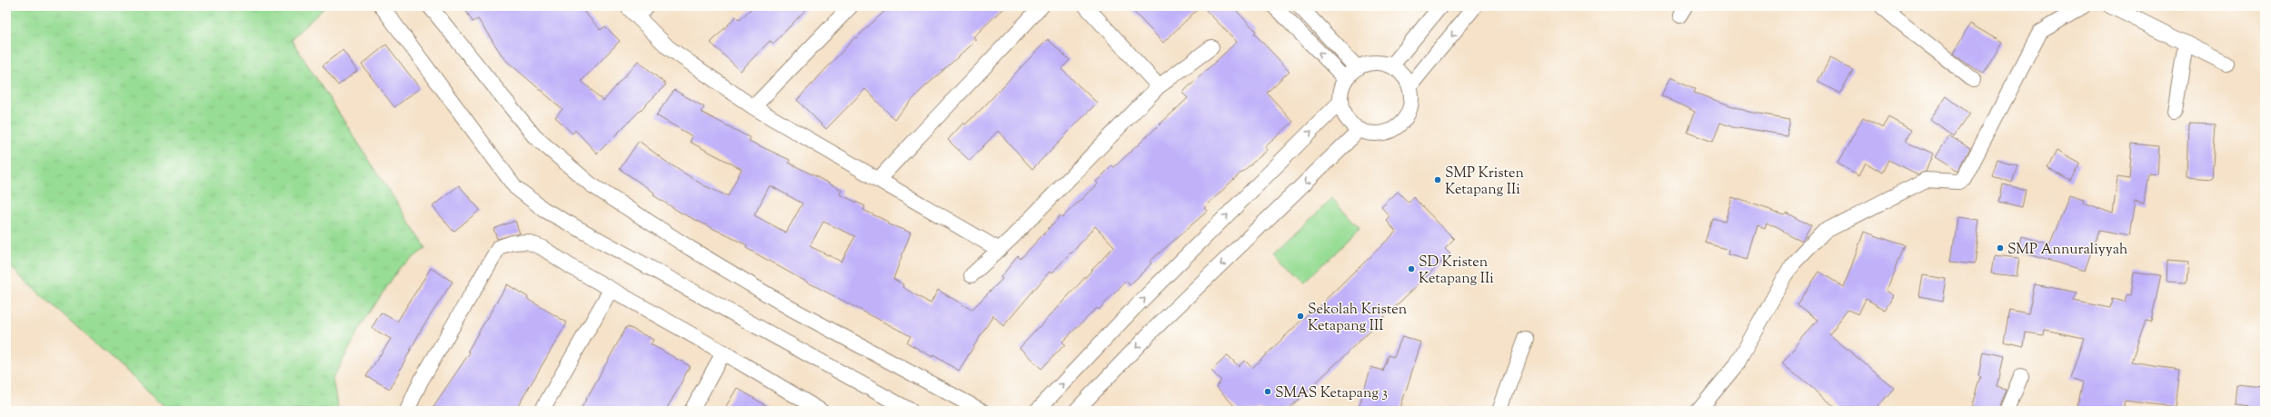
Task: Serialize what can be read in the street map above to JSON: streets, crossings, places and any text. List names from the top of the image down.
{
  "places": [
    "SMP Kristen Ketapang IIi",
    "SMP Annuraliyyah",
    "SD Kristen Ketapang IIi",
    "Sekolah Kristen Ketapang III",
    "SMAS Ketapang 3"
  ]
}
